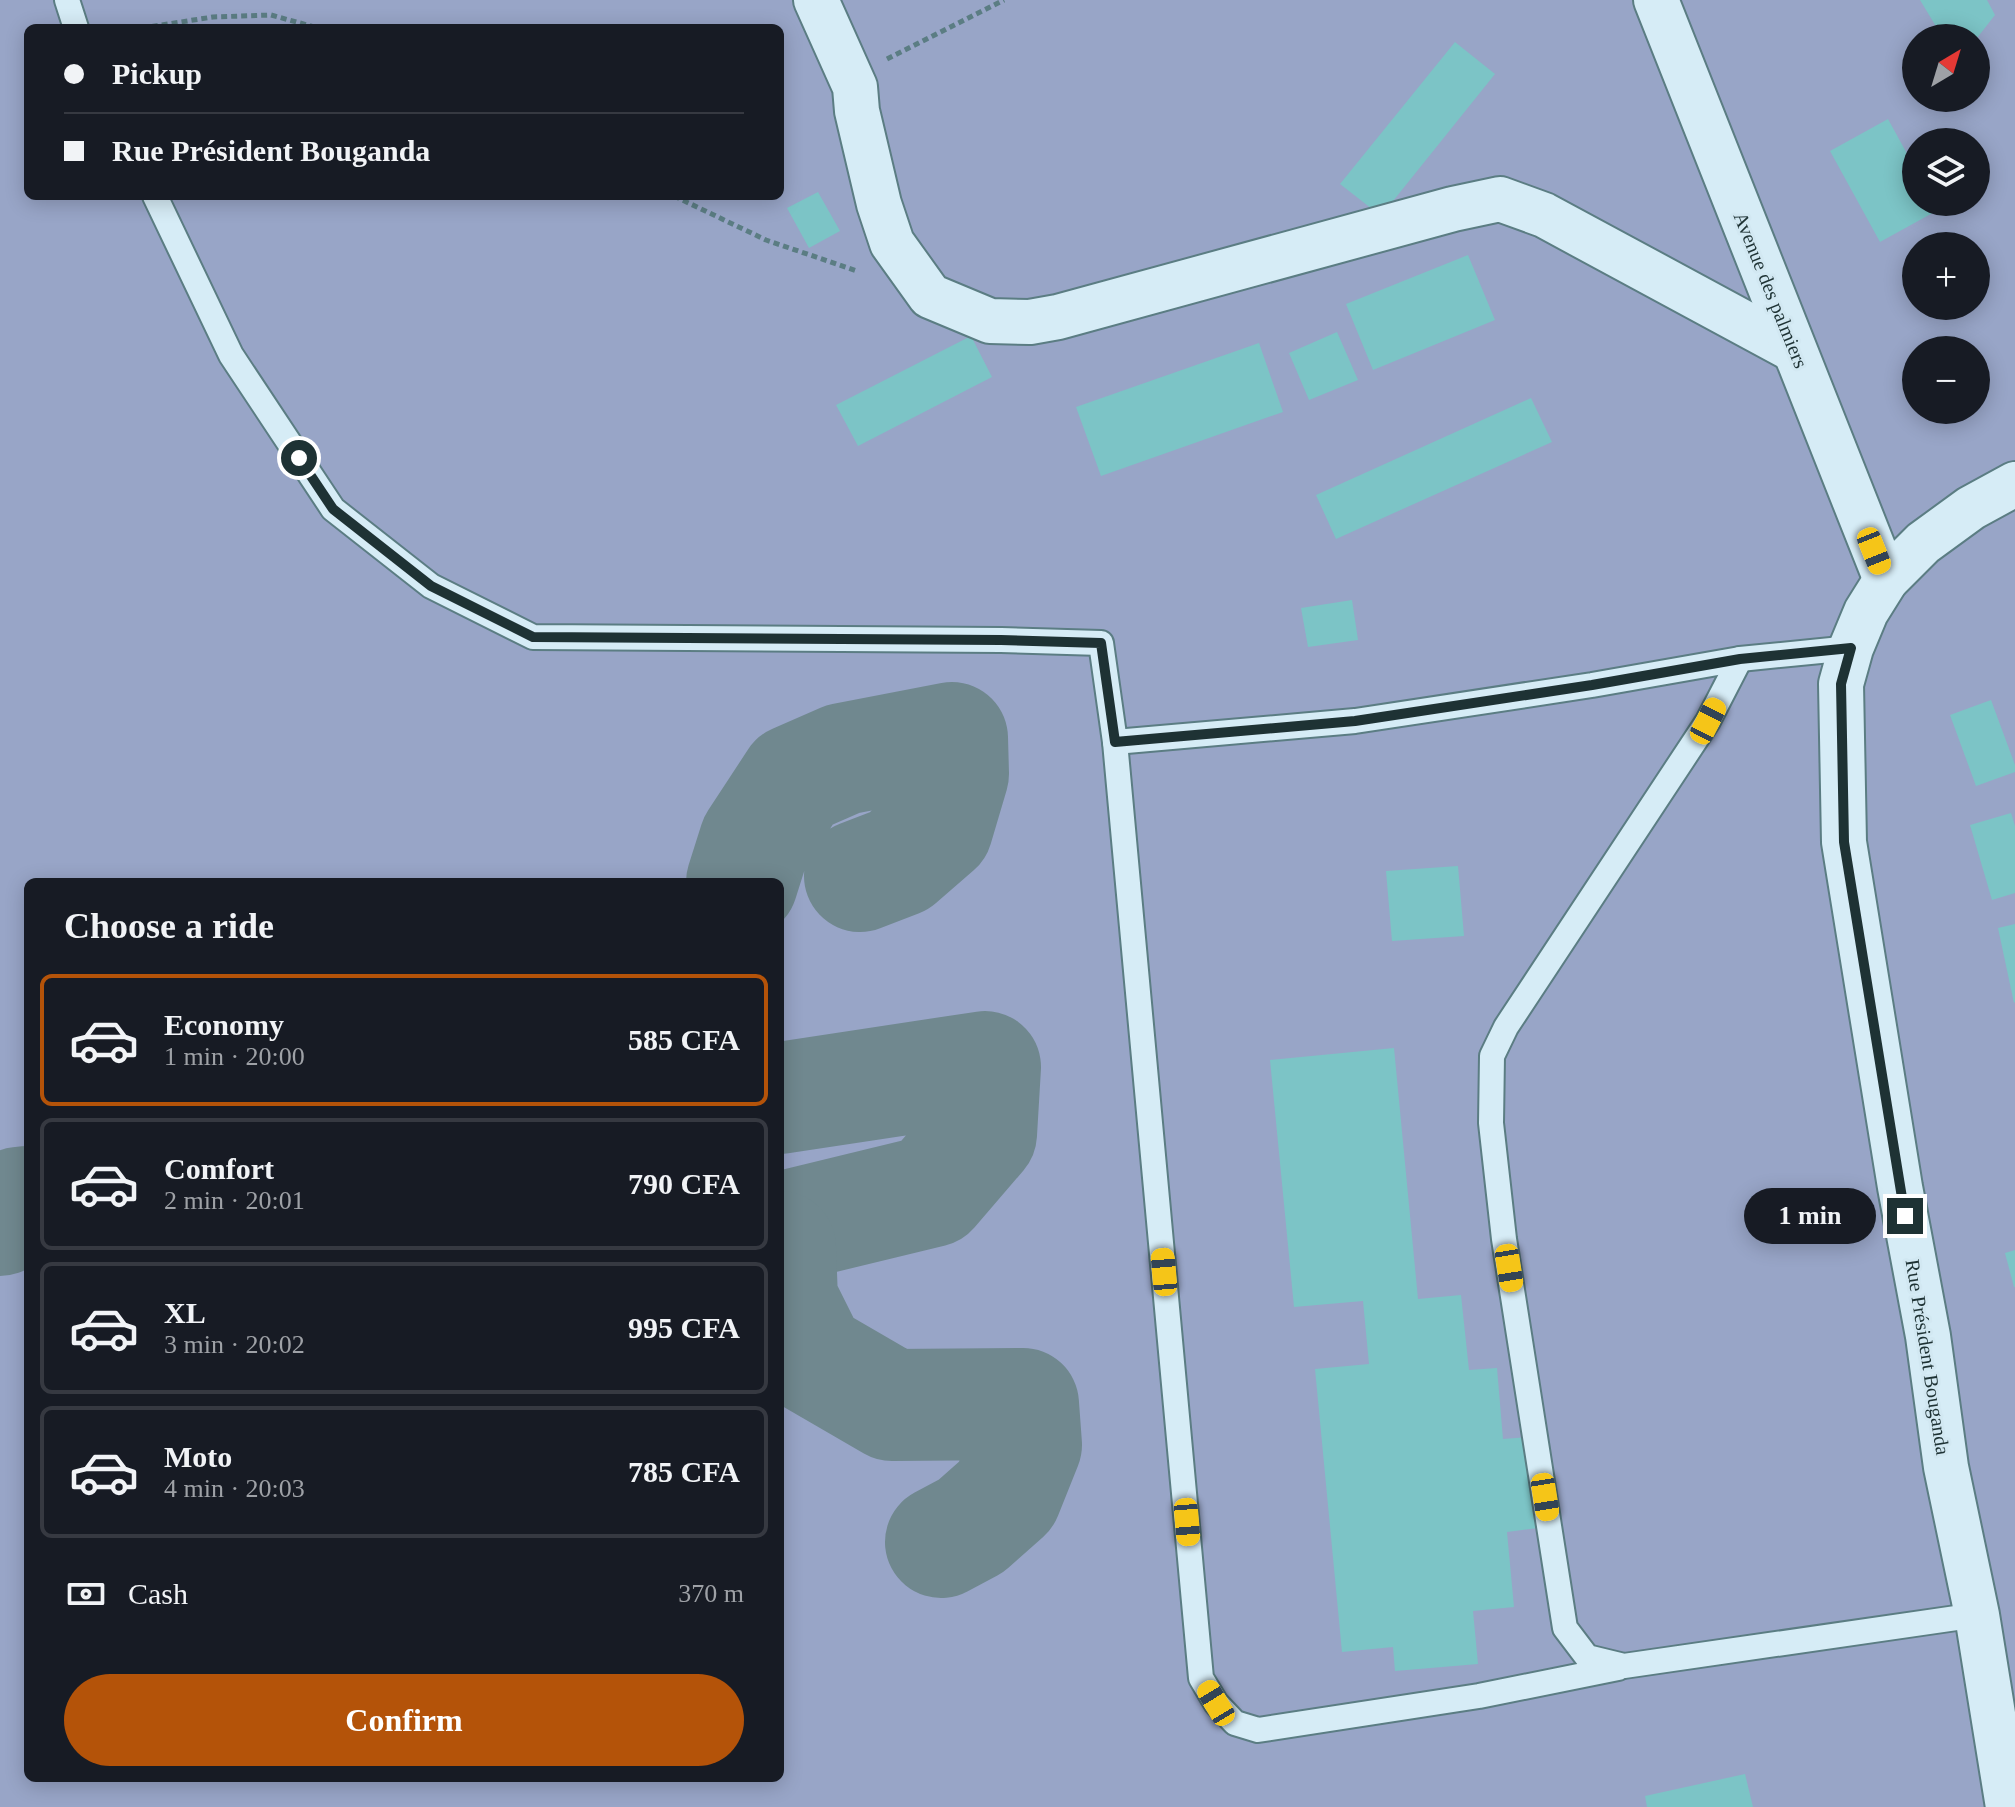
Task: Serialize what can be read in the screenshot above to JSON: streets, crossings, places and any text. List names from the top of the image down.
{
  "streets": {
    "street": ["Avenue des palmiers", "Rue Président Bouganda"]
  },
  "crossings": [
    ["Avenue des palmiers", "Rue Président Bouganda"]
  ],
  "north": "top right",
  "page": {
    "map_buttons": ["+", "−"],
    "banner": ["Pickup", "Rue Président Bouganda"],
    "heading": "Choose a ride",
    "list": [
      {
        "name": "Economy",
        "note": "1 min · 20:00",
        "value": "585 CFA"
      },
      {
        "name": "Comfort",
        "note": "2 min · 20:01",
        "value": "790 CFA"
      },
      {
        "name": "XL",
        "note": "3 min · 20:02",
        "value": "995 CFA"
      },
      {
        "name": "Moto",
        "note": "4 min · 20:03",
        "value": "785 CFA"
      }
    ],
    "bubble": "1 min",
    "pay": ["Cash", "370 m"],
    "buttons": "Confirm"
  }
}
